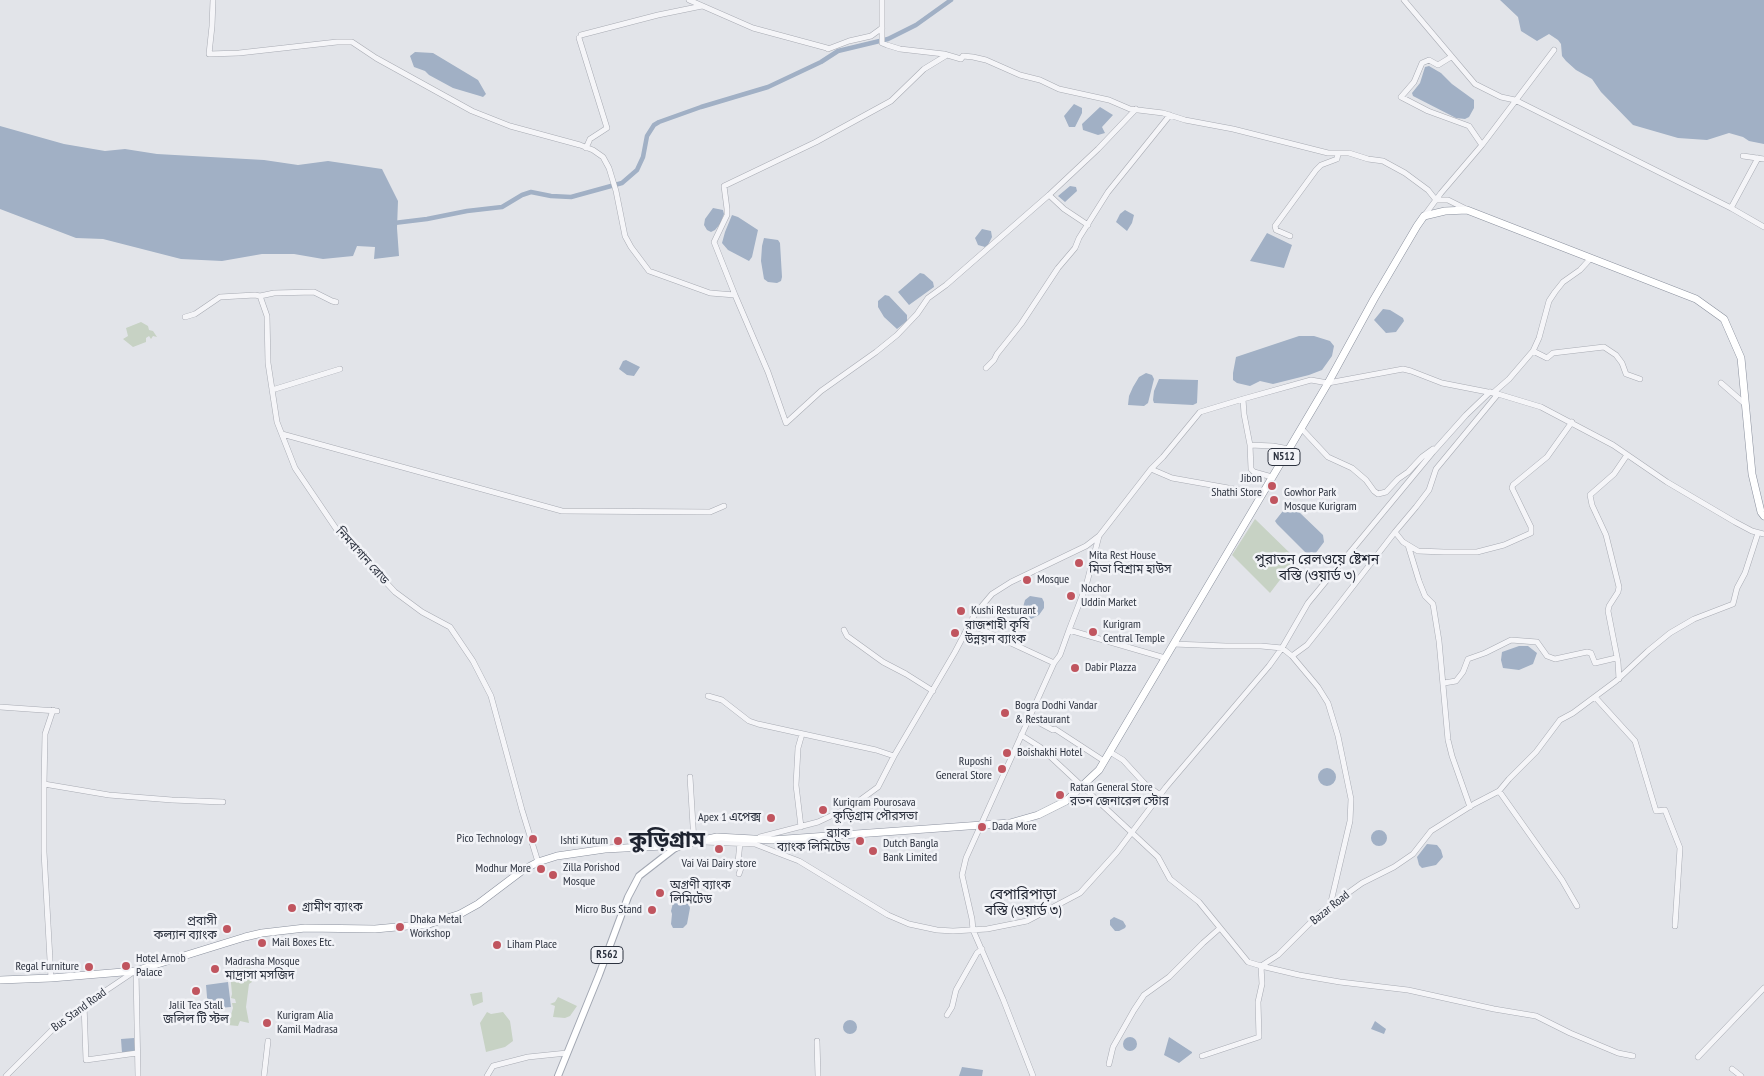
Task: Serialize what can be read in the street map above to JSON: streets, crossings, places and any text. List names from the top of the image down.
{
  "streets": {
    "highway": ["N512"],
    "main road": ["R562"],
    "street": ["নিমবাগান রোড", "Bazar Road", "Bus Stand Road"]
  },
  "crossings": [
    ["N512", "R562"]
  ],
  "districts": ["পুরাতন রেলওয়ে ষ্টেশন বস্তি (ওয়ার্ড ৩)", "কুড়িগ্রাম", "বেপারিপাড়া বস্তি (ওয়ার্ড ৩)"],
  "places": [
    "Jibon Shathi Store",
    "Gowhor Park Mosque Kurigram",
    "Mita Rest House মিতা বিশ্রাম হাউস",
    "Mosque",
    "Nochor Uddin Market",
    "Kushi Resturant",
    "Kurigram Central Temple",
    "রাজশাহী কৃষি উন্নয়ন ব্যাংক",
    "Dabir Plazza",
    "Bogra Dodhi Vandar & Restaurant",
    "Boishakhi Hotel",
    "Ruposhi General Store",
    "Ratan General Store রতন জেনারেল স্টোর",
    "Kurigram Pourosava কুড়িগ্রাম পৌরসভা",
    "Apex 1 এপেক্স",
    "Dada More",
    "Pico Technology",
    "Ishti Kutum",
    "ব্র্যাক ব্যাংক লিমিটেড",
    "Vai Vai Dairy store",
    "Dutch Bangla Bank Limited",
    "Modhur More",
    "Zilla Porishod Mosque",
    "অগ্রণী ব্যাংক লিমিটেড",
    "গ্রামীণ ব্যাংক",
    "Micro Bus Stand",
    "Dhaka Metal Workshop",
    "প্রবাসী কল্যান ব্যাংক",
    "Mail Boxes Etc.",
    "Liham Place",
    "Hotel Arnob Palace",
    "Regal Furniture",
    "Madrasha Mosque মাদ্রাসা মসজিদ",
    "Jalil Tea Stall জলিল টি স্টল",
    "Kurigram Alia Kamil Madrasa"
  ]
}
